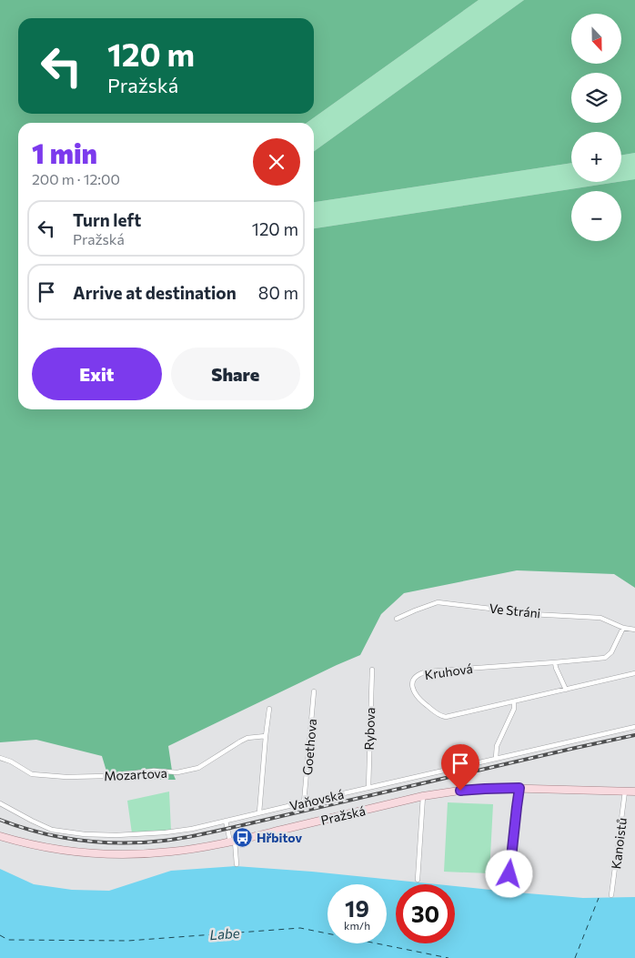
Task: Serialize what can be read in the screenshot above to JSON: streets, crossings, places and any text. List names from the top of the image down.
{
  "streets": {
    "main road": ["Pražská"],
    "street": [
      "Ve Stráni",
      "Kruhová",
      "Rybova",
      "Goethova",
      "Mozartova",
      "Vaňovská",
      "Kanoistů"
    ]
  },
  "crossings": [
    ["Ve Stráni", "Kruhová"],
    ["Rybova", "Vaňovská"],
    ["Goethova", "Vaňovská"],
    ["Pražská", "Kanoistů"]
  ],
  "water": ["Labe"],
  "places": {
    "bus stop": ["Hřbitov"]
  },
  "north": "bottom",
  "page": {
    "map_buttons": ["+", "−"],
    "turn": ["120 m", "Pražská"],
    "heading": ["1 min", "200 m · 12:00"],
    "list": [
      {
        "name": "Turn left",
        "note": "Pražská",
        "value": "120 m"
      },
      {
        "name": "Arrive at destination",
        "value": "80 m"
      }
    ],
    "buttons": ["Exit", "Share"],
    "speed": "19 km/h",
    "limit": "30"
  }
}
